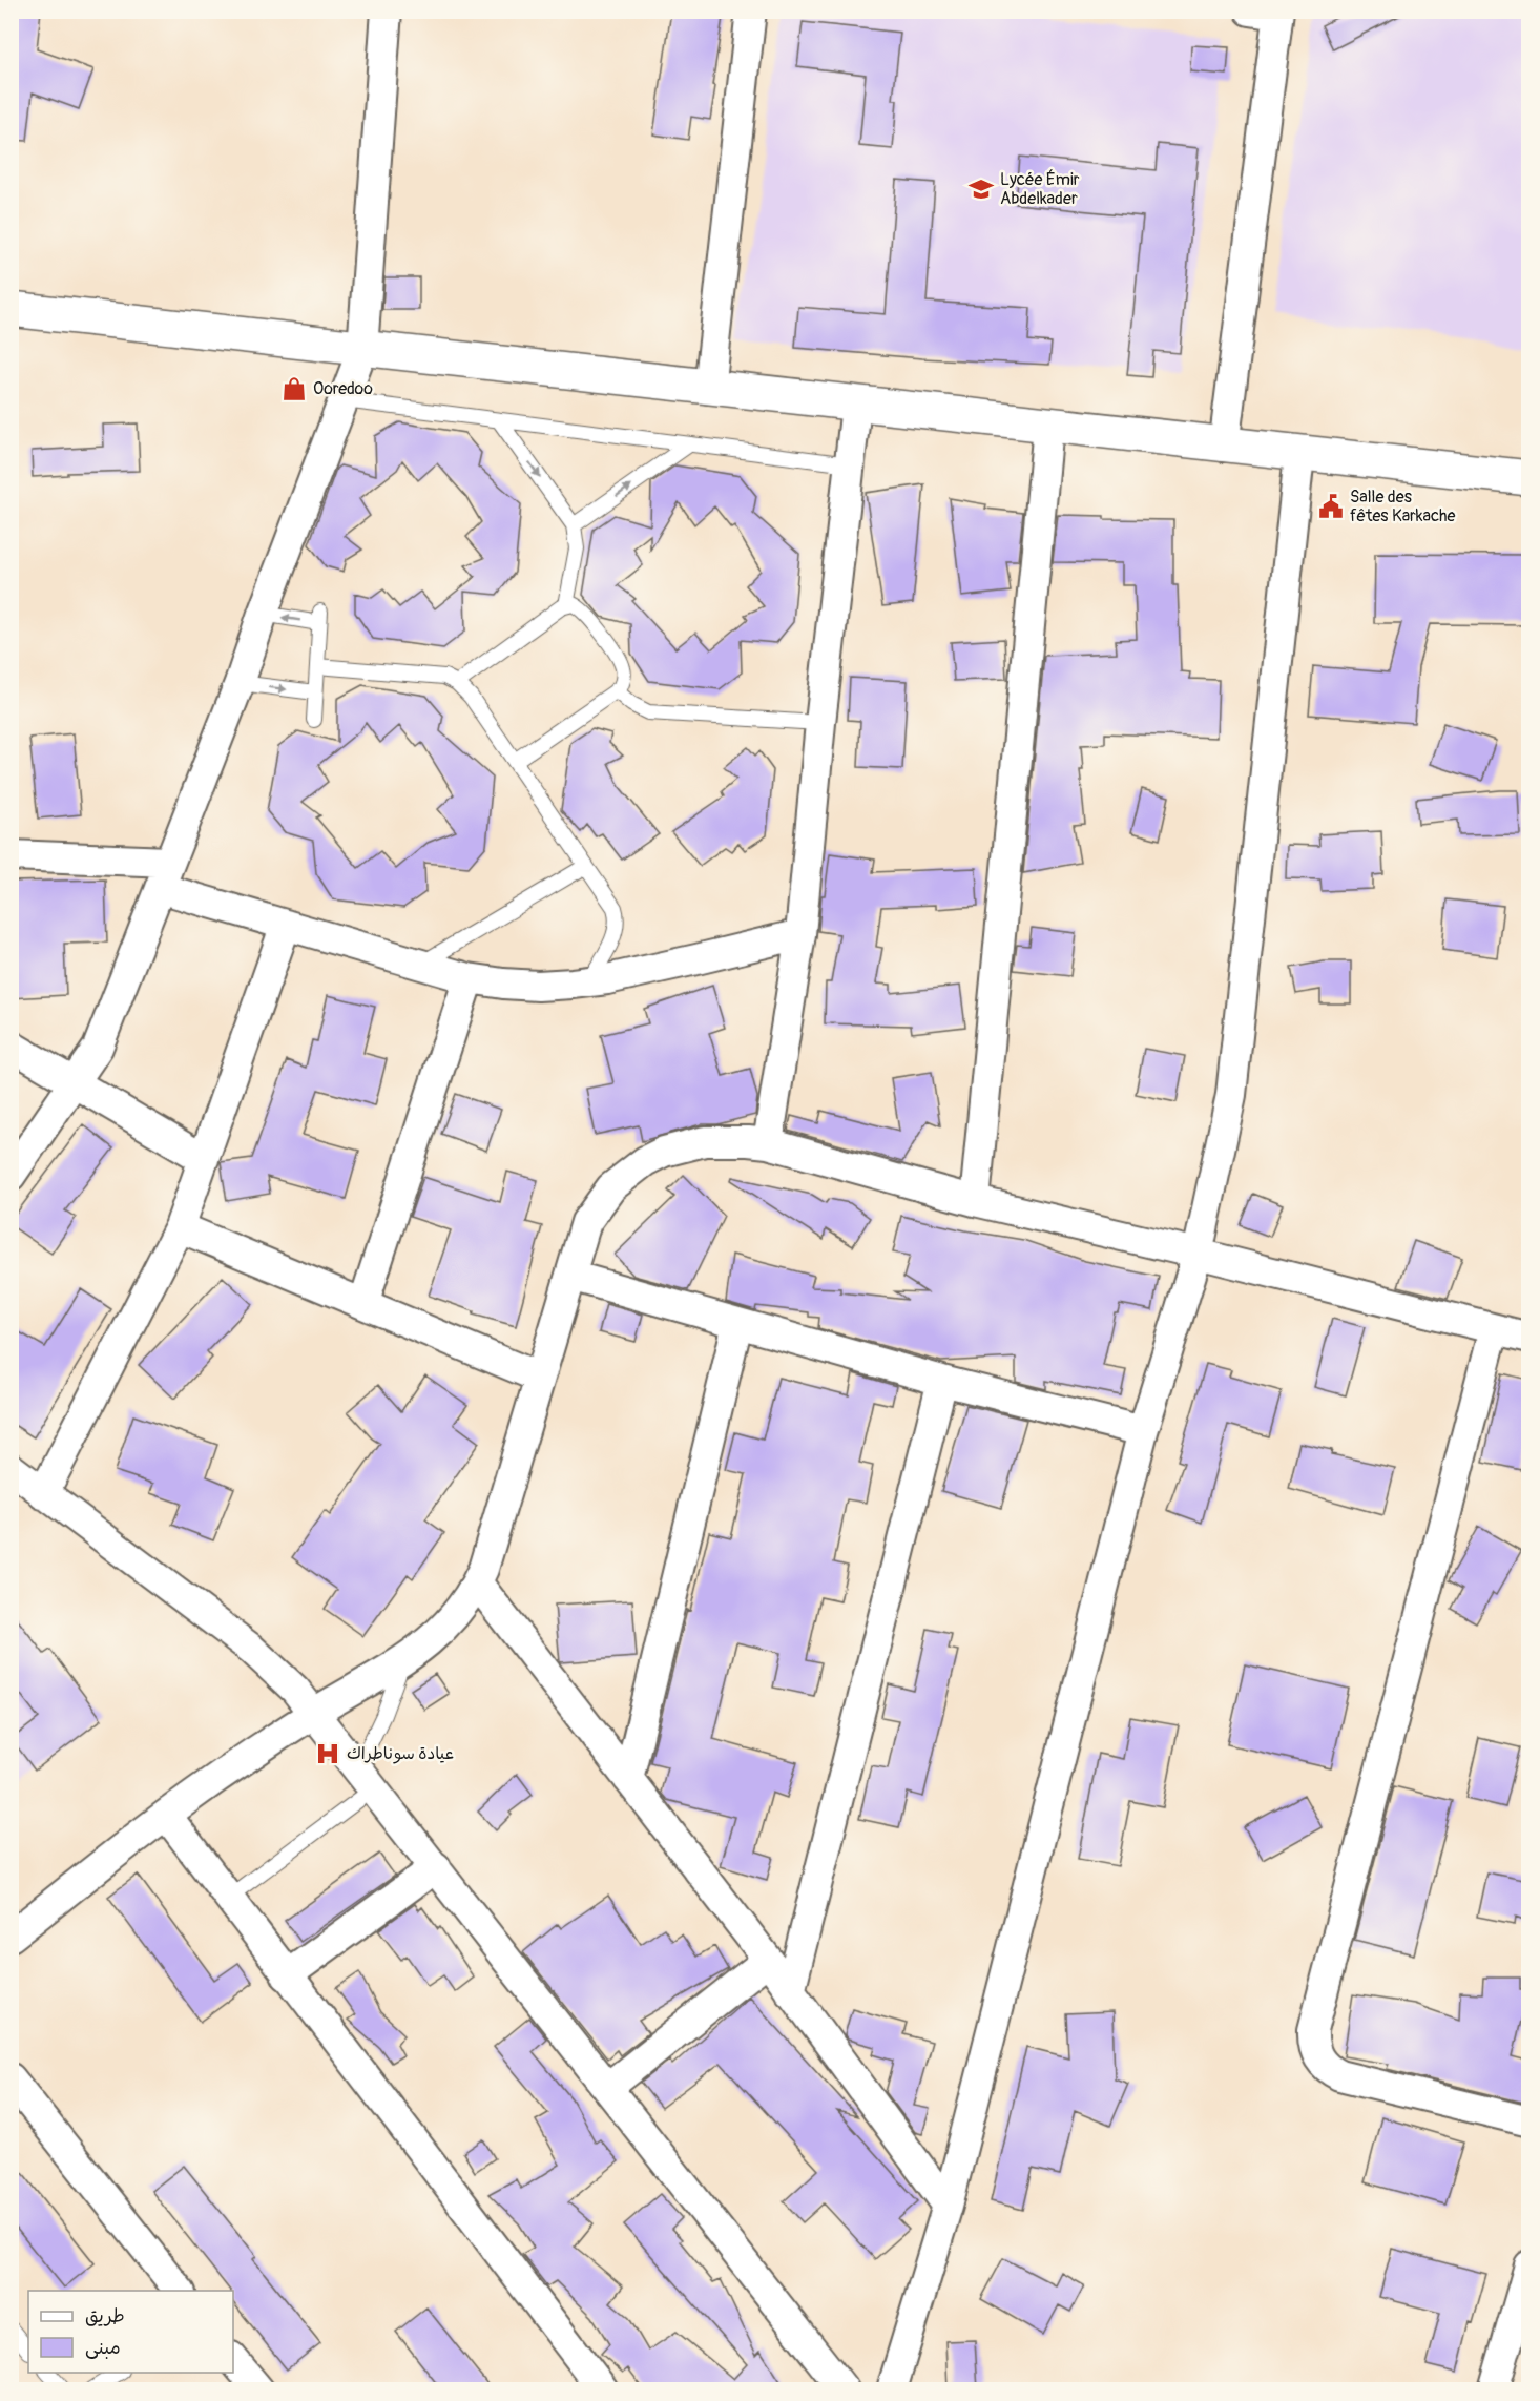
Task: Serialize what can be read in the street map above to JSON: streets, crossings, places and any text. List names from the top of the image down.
{
  "places": {
    "school or university": ["Lycée Émir Abdelkader"],
    "shop": ["Ooredoo"],
    "public building": ["Salle des fêtes Karkache"],
    "hospital": ["عيادة سوناطراك"]
  },
  "legend": ["طريق", "مبنى"]
}
